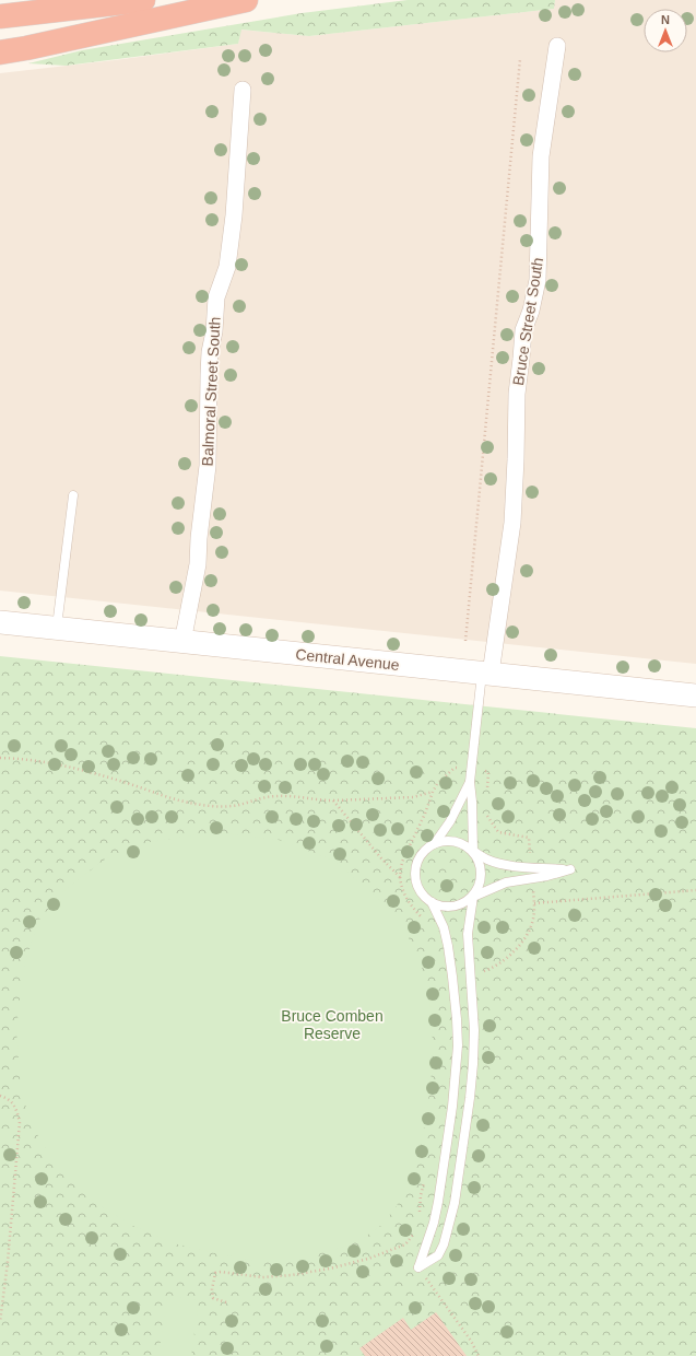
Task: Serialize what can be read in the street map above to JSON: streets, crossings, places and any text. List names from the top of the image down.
{
  "streets": {
    "main road": ["Central Avenue"],
    "street": ["Bruce Street South", "Balmoral Street South"]
  },
  "crossings": [
    ["Bruce Street South", "Central Avenue"],
    ["Balmoral Street South", "Central Avenue"]
  ],
  "parks": ["Bruce Comben Reserve"],
  "north": "top"
}
